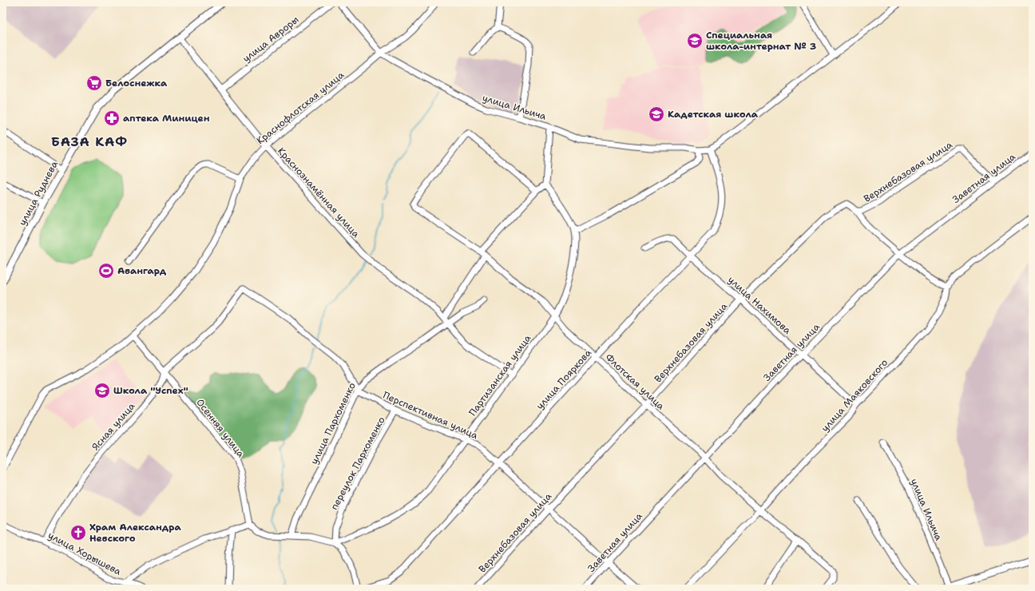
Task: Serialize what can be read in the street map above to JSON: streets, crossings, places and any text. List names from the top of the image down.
{
  "streets": {
    "main road": ["улица Руднева"],
    "street": [
      "улица Авроры",
      "улица Ильича",
      "Краснофлотская улица",
      "Верхнебазовая улица",
      "Заветная улица",
      "Краснознамённая улица",
      "улица Нахимова",
      "Партизанская улица",
      "улица Пояркова",
      "Флотская улица",
      "улица Маяковского",
      "Перспективная улица",
      "улица Пархоменко",
      "Ясная улица",
      "Осенняя улица",
      "переулок Пархоменко",
      "улица Хорышева"
    ]
  },
  "crossings": [
    ["улица Авроры", "Краснознамённая улица"],
    ["улица Ильича", "Краснофлотская улица"],
    ["Краснофлотская улица", "Краснознамённая улица"],
    ["Краснофлотская улица", "Осенняя улица"],
    ["Верхнебазовая улица", "Заветная улица"],
    ["Верхнебазовая улица", "улица Нахимова"],
    ["Верхнебазовая улица", "Флотская улица"],
    ["Верхнебазовая улица", "Перспективная улица"],
    ["Заветная улица", "улица Нахимова"],
    ["Заветная улица", "Флотская улица"],
    ["Заветная улица", "Перспективная улица"],
    ["Краснознамённая улица", "улица Руднева"],
    ["улица Нахимова", "улица Пояркова"],
    ["улица Нахимова", "улица Маяковского"],
    ["Партизанская улица", "Флотская улица"],
    ["Партизанская улица", "Перспективная улица"],
    ["Партизанская улица", "переулок Пархоменко"],
    ["улица Пояркова", "Флотская улица"],
    ["улица Пояркова", "Перспективная улица"],
    ["Флотская улица", "улица Маяковского"],
    ["Перспективная улица", "улица Пархоменко"],
    ["Перспективная улица", "Ясная улица"],
    ["Перспективная улица", "переулок Пархоменко"],
    ["Ясная улица", "Осенняя улица"],
    ["Ясная улица", "улица Хорышева"]
  ],
  "districts": ["БАЗА КАФ"],
  "places": {
    "school or university": ["Специальная школа-интернат № 3", "Кадетская школа", "Школа \"Успех\""],
    "supermarket": ["Белоснежка"],
    "pharmacy": ["аптека Миницен"],
    "sports": ["Авангард"],
    "church": ["Храм Александра Невского"]
  }
}
